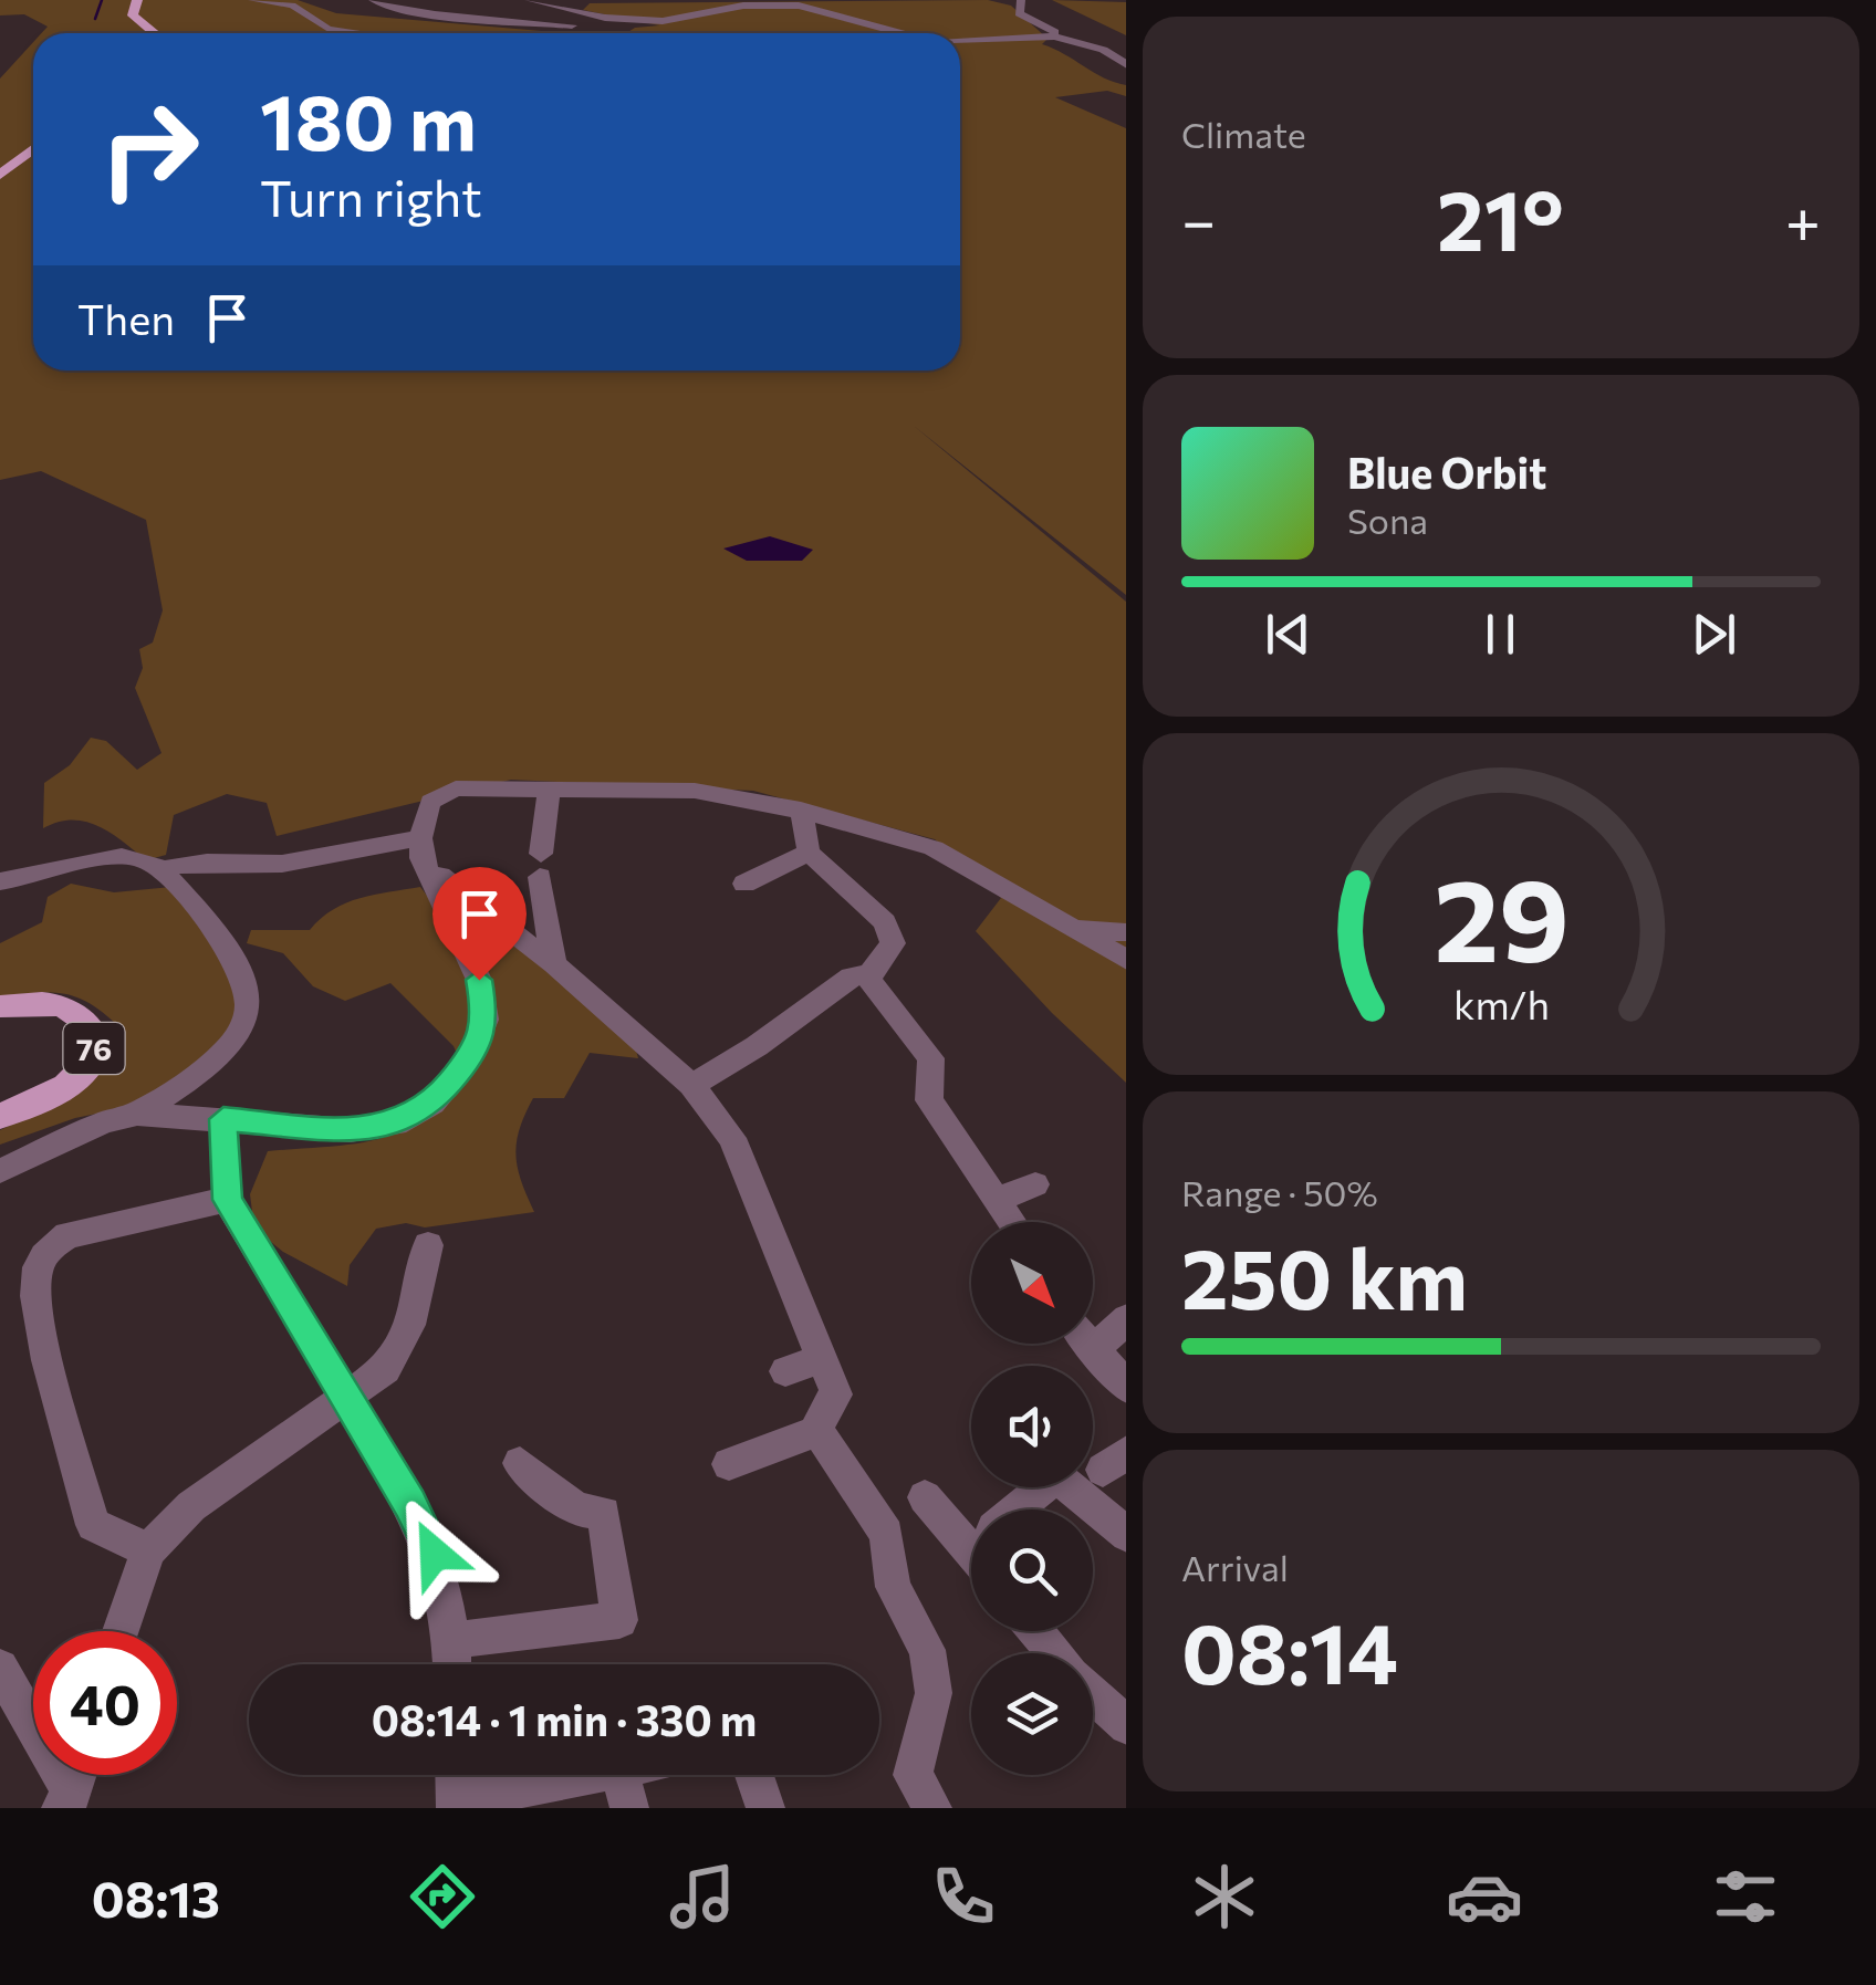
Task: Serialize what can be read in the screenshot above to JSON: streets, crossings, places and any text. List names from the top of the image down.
{
  "streets": {
    "main road": ["76"]
  },
  "north": "bottom right",
  "page": {
    "tile": [
      "Climate",
      ["Range · 50%", "250 km"],
      ["Arrival", "08:14"]
    ],
    "turn": ["180 m", "Turn right"],
    "heat": ["−", "21°", "+"],
    "then": "Then",
    "song": ["Blue Orbit", "Sona"],
    "limit": "40",
    "trip": "08:14 · 1 min · 330 m",
    "tabs": "08:13",
    "gauge": ["29", "km/h"]
  }
}
